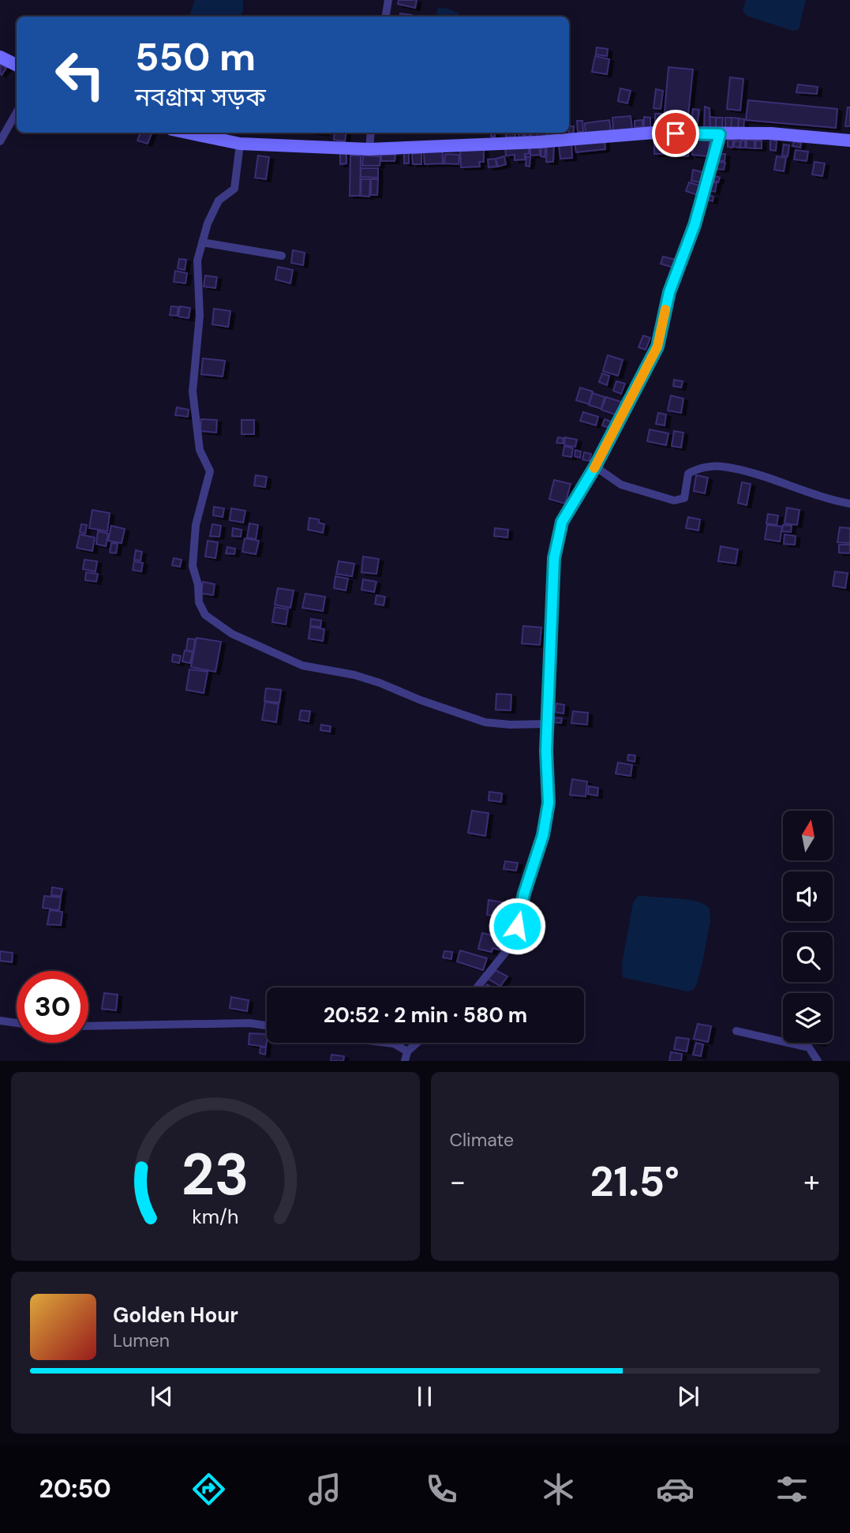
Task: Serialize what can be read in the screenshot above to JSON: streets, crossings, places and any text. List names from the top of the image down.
{
  "north": "top",
  "page": {
    "turn": ["550 m", "নবগ্রাম সড়ক"],
    "limit": "30",
    "trip": "20:52 · 2 min · 580 m",
    "tile": "Climate",
    "heat": ["−", "21.5°", "+"],
    "song": ["Golden Hour", "Lumen"],
    "tabs": "20:50",
    "gauge": ["23", "km/h"]
  }
}
